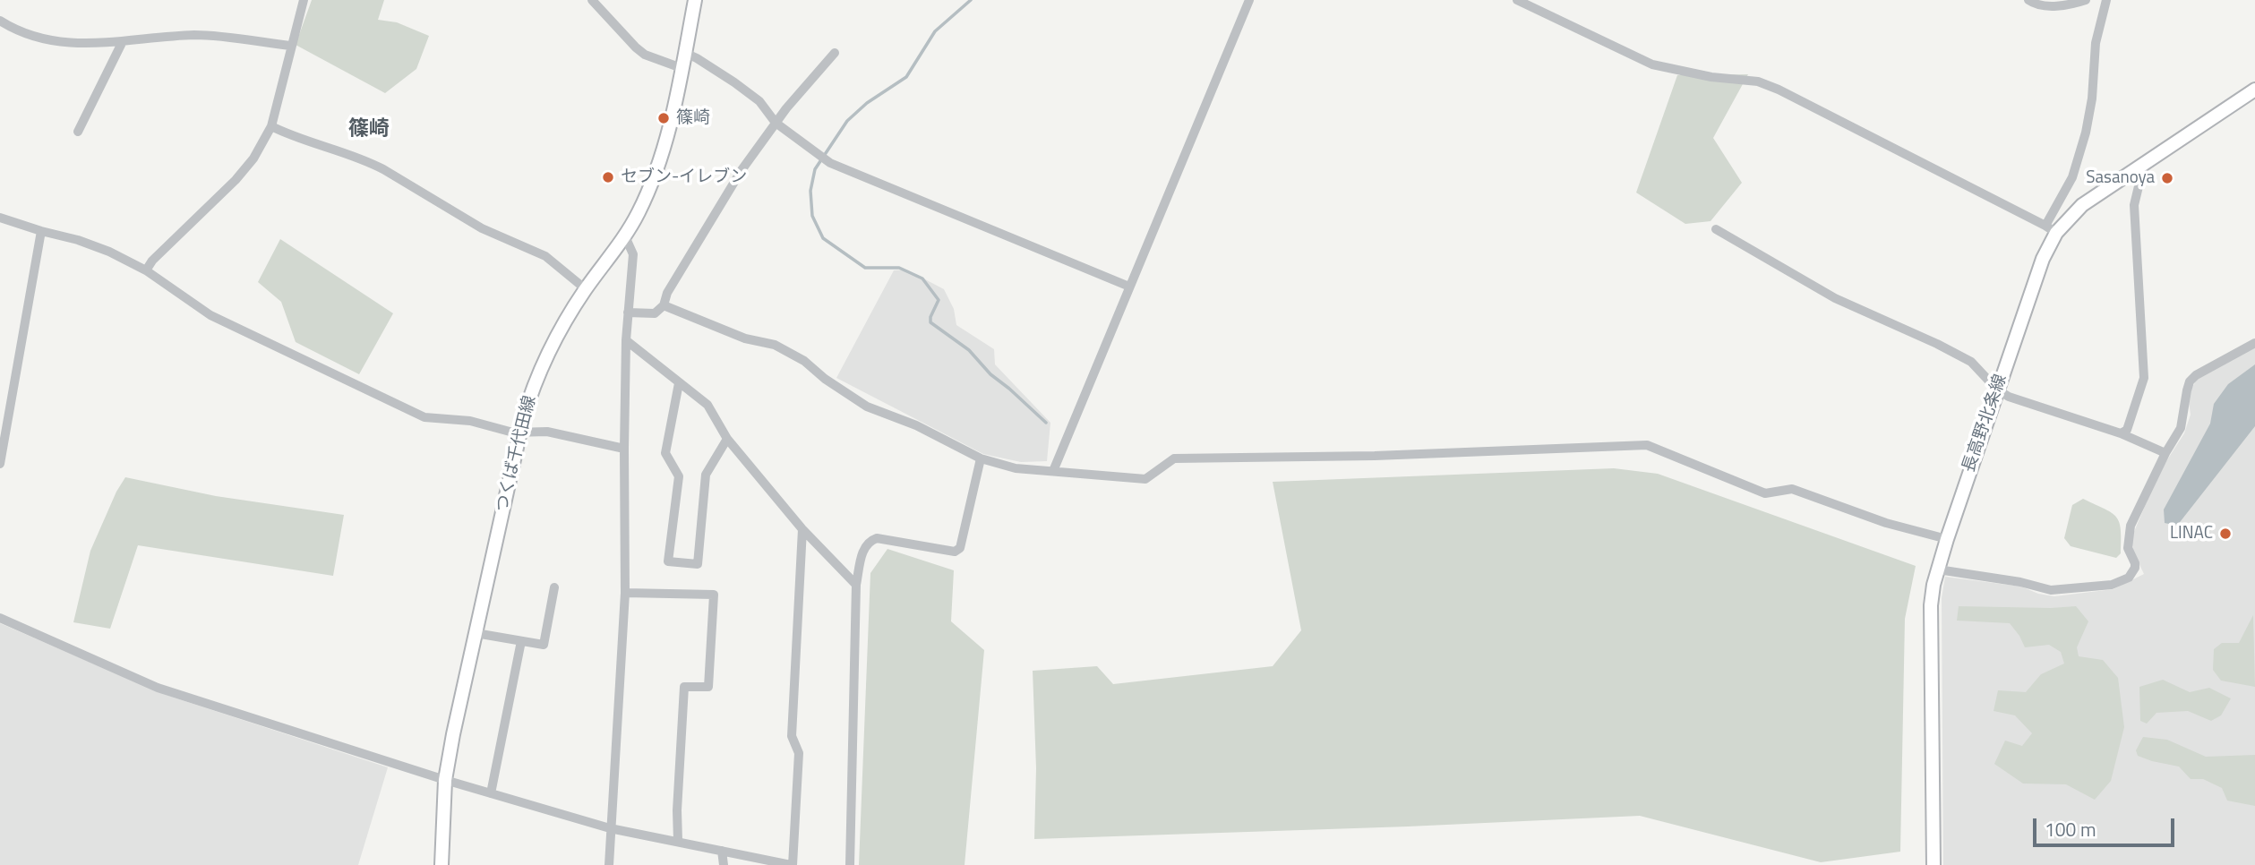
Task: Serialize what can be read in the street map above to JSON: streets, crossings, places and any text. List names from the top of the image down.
{
  "streets": {
    "main road": ["長高野北条線", "つくば千代田線"]
  },
  "districts": ["篠崎"],
  "places": [
    "篠崎",
    "セブン-イレブン",
    "Sasanoya",
    "LINAC"
  ],
  "scale_bar": "100 m"
}
